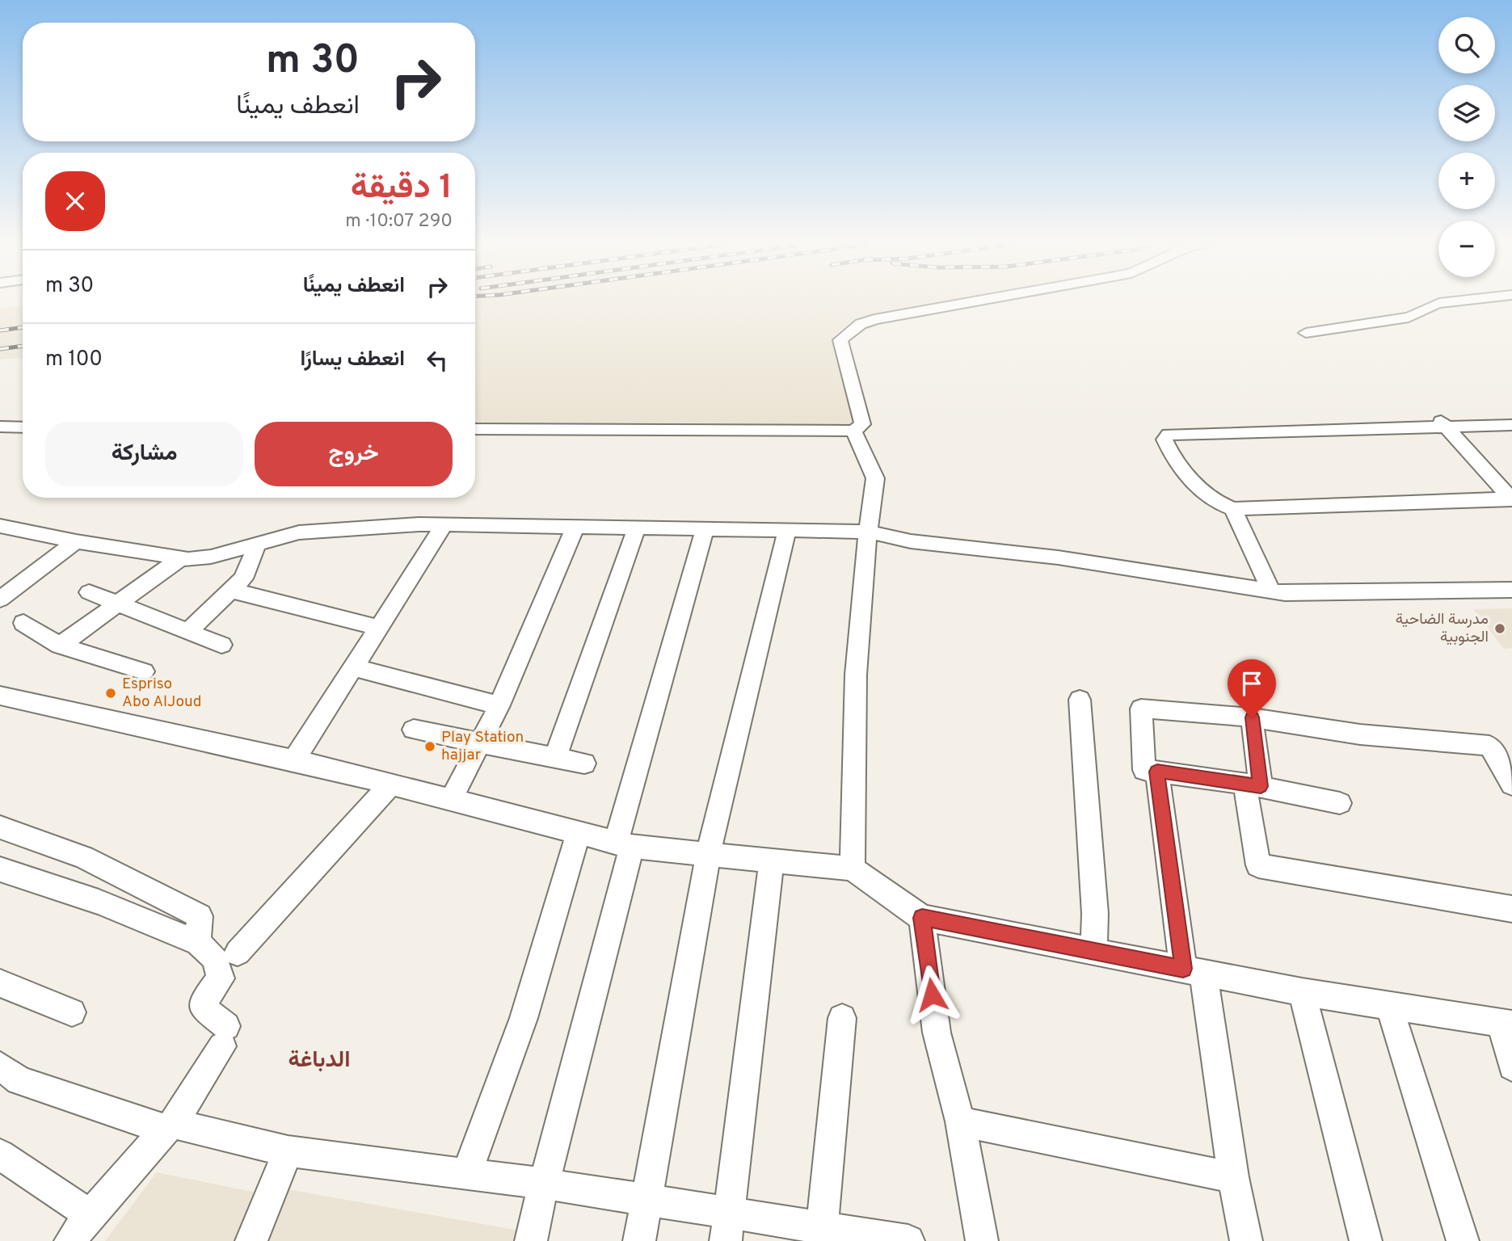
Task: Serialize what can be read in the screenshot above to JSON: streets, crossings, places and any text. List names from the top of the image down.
{
  "districts": ["الدباغة"],
  "places": ["مدرسة الضاحية الجنوبية", "Espriso Abo AlJoud", "Play Station hajjar"],
  "page": {
    "map_buttons": ["+", "−"],
    "turn": ["30 m", "انعطف يمينًا"],
    "heading": ["1 دقيقة", "290 m · 10:07"],
    "list": [
      {
        "name": "انعطف يمينًا",
        "value": "30 m"
      },
      {
        "name": "انعطف يسارًا",
        "value": "100 m"
      }
    ],
    "buttons": ["خروج", "مشاركة"]
  }
}
